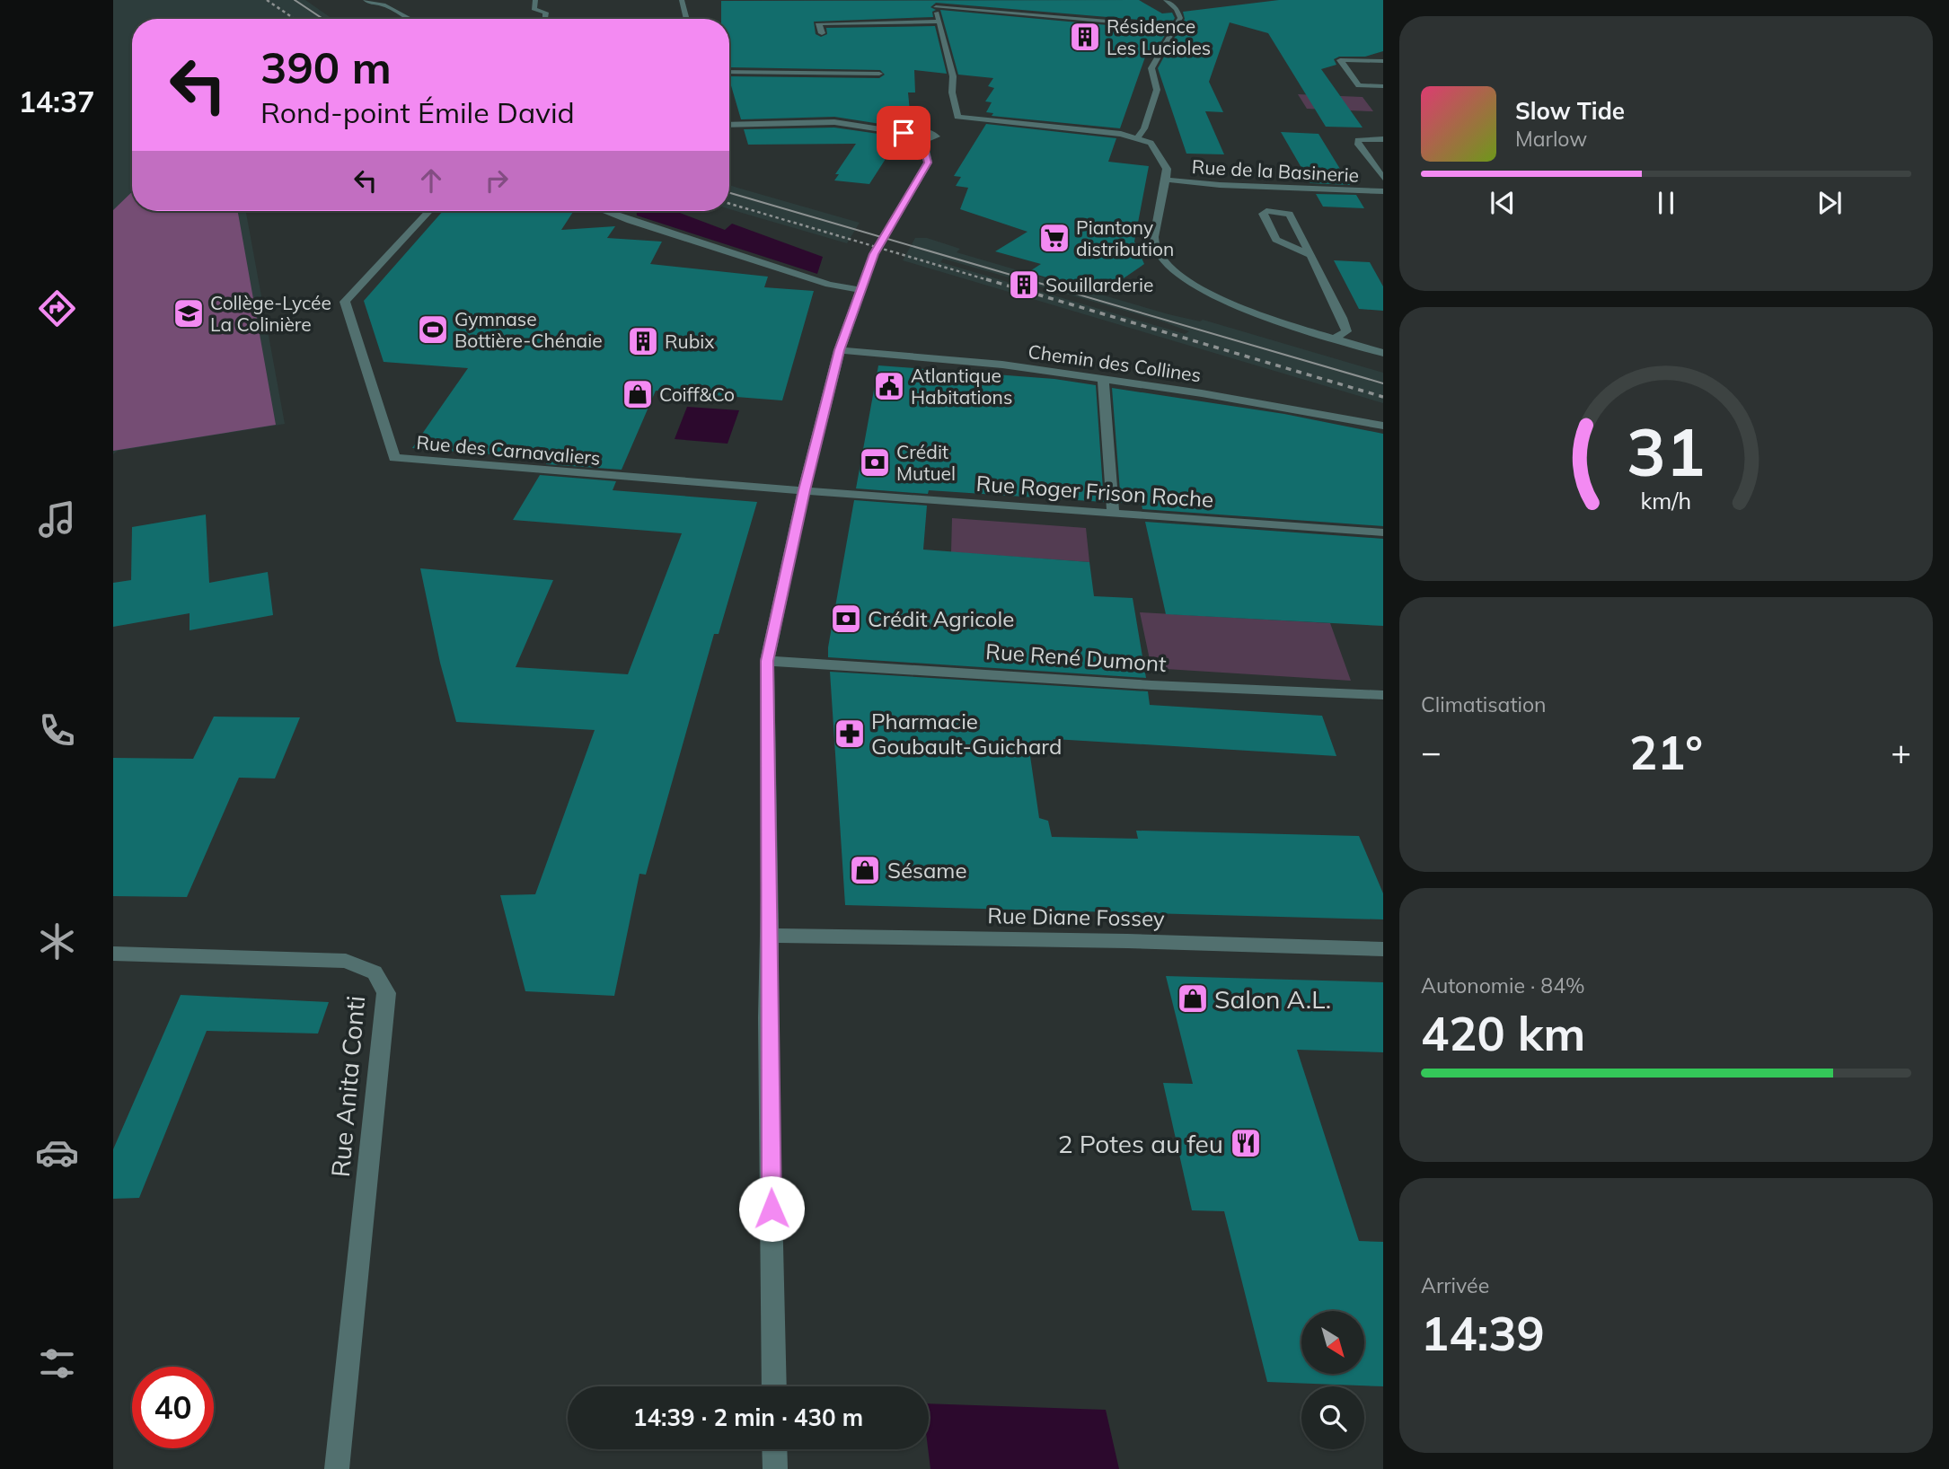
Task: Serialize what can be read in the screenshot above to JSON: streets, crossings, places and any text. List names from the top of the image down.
{
  "streets": {
    "street": [
      "Rue de la Basinerie",
      "Chemin des Collines",
      "Rue des Carnavaliers",
      "Rue Roger Frison Roche",
      "Rue René Dumont",
      "Rue Diane Fossey",
      "Rue Anita Conti"
    ]
  },
  "crossings": [
    ["Rue des Carnavaliers", "Rue Roger Frison Roche"]
  ],
  "places": {
    "building": ["Résidence Les Lucioles", "Souillarderie", "Rubix"],
    "supermarket": ["Piantony distribution"],
    "school or university": ["Collège-Lycée La Colinière"],
    "sports": ["Gymnase Bottière-Chénaie"],
    "public building": ["Atlantique Habitations"],
    "shop": ["Coiff&Co", "Sésame", "Salon A.L."],
    "bank": ["Crédit Mutuel", "Crédit Agricole"],
    "pharmacy": ["Pharmacie Goubault-Guichard"],
    "restaurant": ["2 Potes au feu"]
  },
  "north": "bottom right",
  "page": {
    "tabs": "14:37",
    "turn": ["390 m", "Rond-point Émile David"],
    "song": ["Slow Tide", "Marlow"],
    "tile": [
      "Climatisation",
      ["Autonomie · 84%", "420 km"],
      ["Arrivée", "14:39"]
    ],
    "heat": ["−", "21°", "+"],
    "limit": "40",
    "trip": "14:39 · 2 min · 430 m",
    "gauge": ["31", "km/h"]
  }
}
